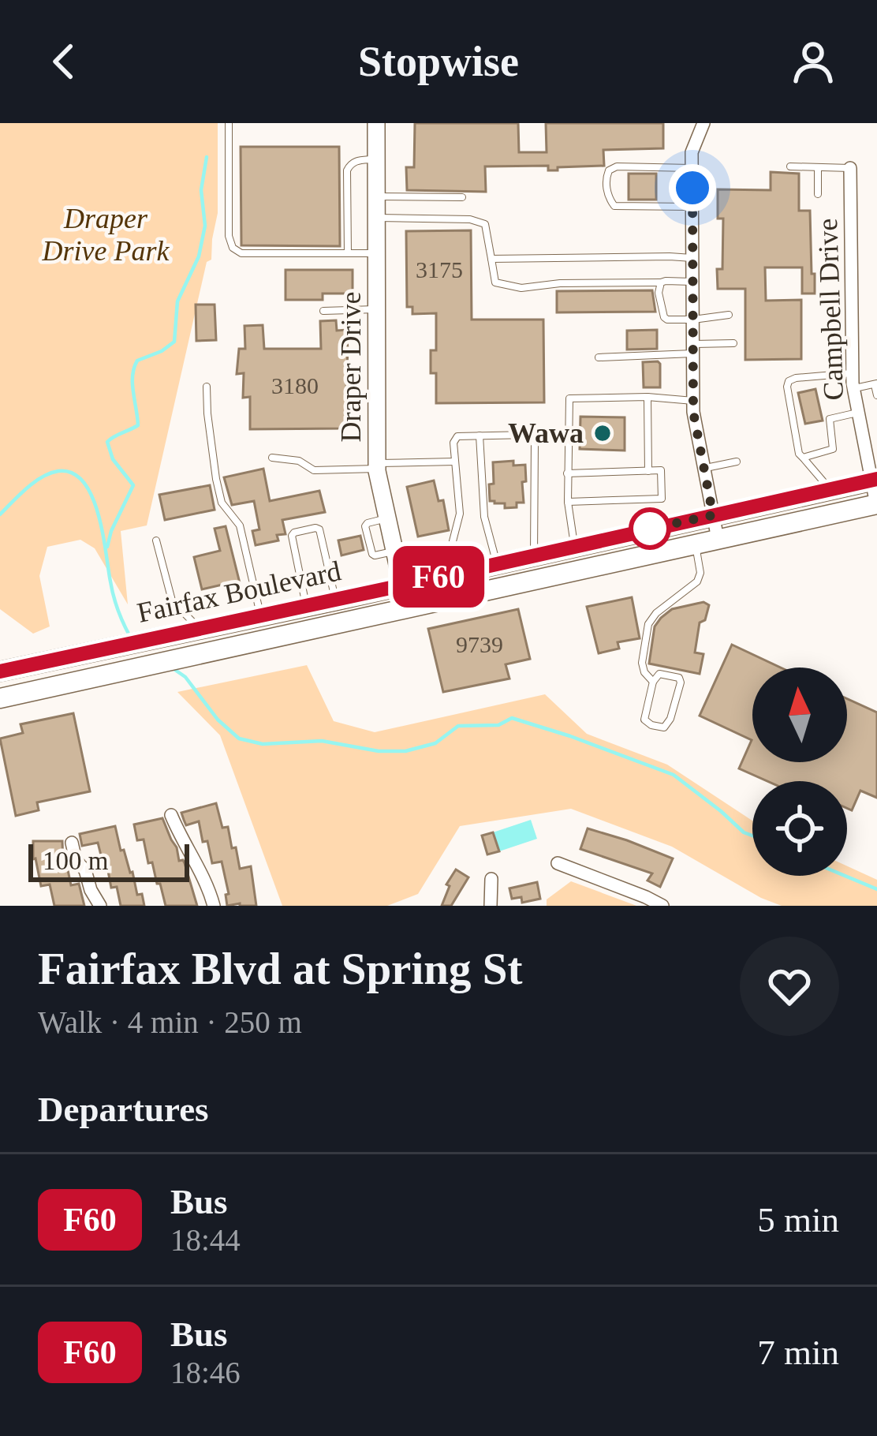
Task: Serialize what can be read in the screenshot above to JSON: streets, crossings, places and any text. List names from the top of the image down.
{
  "streets": {
    "main road": ["Fairfax Boulevard"],
    "street": ["Campbell Drive", "Draper Drive"]
  },
  "crossings": [
    ["Campbell Drive", "Fairfax Boulevard"],
    ["Draper Drive", "Fairfax Boulevard"]
  ],
  "parks": ["Draper Drive Park"],
  "places": ["Wawa"],
  "lines": ["bus line F60"],
  "house_numbers": ["3175", "3180", "9739"],
  "scale_bar": "100 m",
  "north": "top",
  "page": {
    "header": "Stopwise",
    "on_map": "F60",
    "scale": "100 m",
    "heading": [
      ["Fairfax Blvd at Spring St", "Walk · 4 min · 250 m"],
      "Departures"
    ],
    "list": [
      {
        "mark": "F60",
        "name": "Bus",
        "note": "18:44",
        "value": "5 min"
      },
      {
        "mark": "F60",
        "name": "Bus",
        "note": "18:46",
        "value": "7 min"
      }
    ]
  }
}
